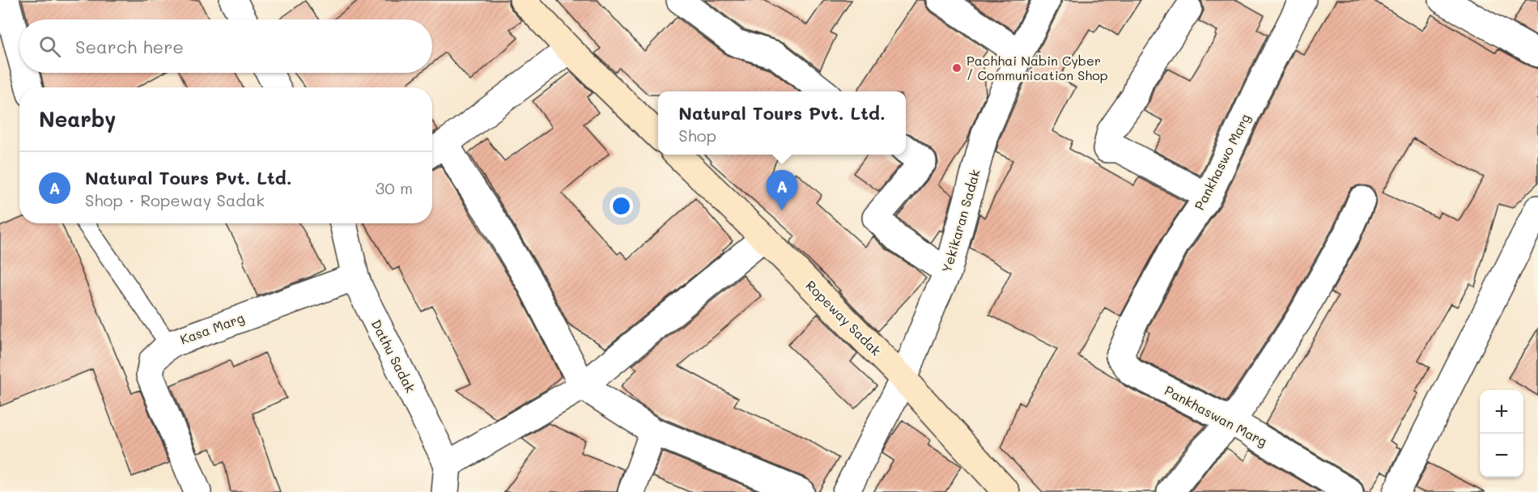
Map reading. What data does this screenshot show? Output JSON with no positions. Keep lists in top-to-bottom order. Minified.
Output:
{"streets":{"main road":["Ropeway Sadak"],"street":["Pankhaswo Marg","Yekikaran Sadak","Kasa Marg","Dathu Sadak","Pankhaswan Marg"]},"crossings":[["Pankhaswo Marg","Pankhaswan Marg"],["Yekikaran Sadak","Ropeway Sadak"],["Kasa Marg","Dathu Sadak"]],"places":["Pachhai Nabin Cyber / Communication Shop"],"page":{"search":"Search here","heading":"Nearby","popup":["Natural Tours Pvt. Ltd.","Shop"],"list":[{"mark":"A","name":"Natural Tours Pvt. Ltd.","note":"Shop · Ropeway Sadak","value":"30 m"}],"pins":"A","map_buttons":["+","−"]}}
